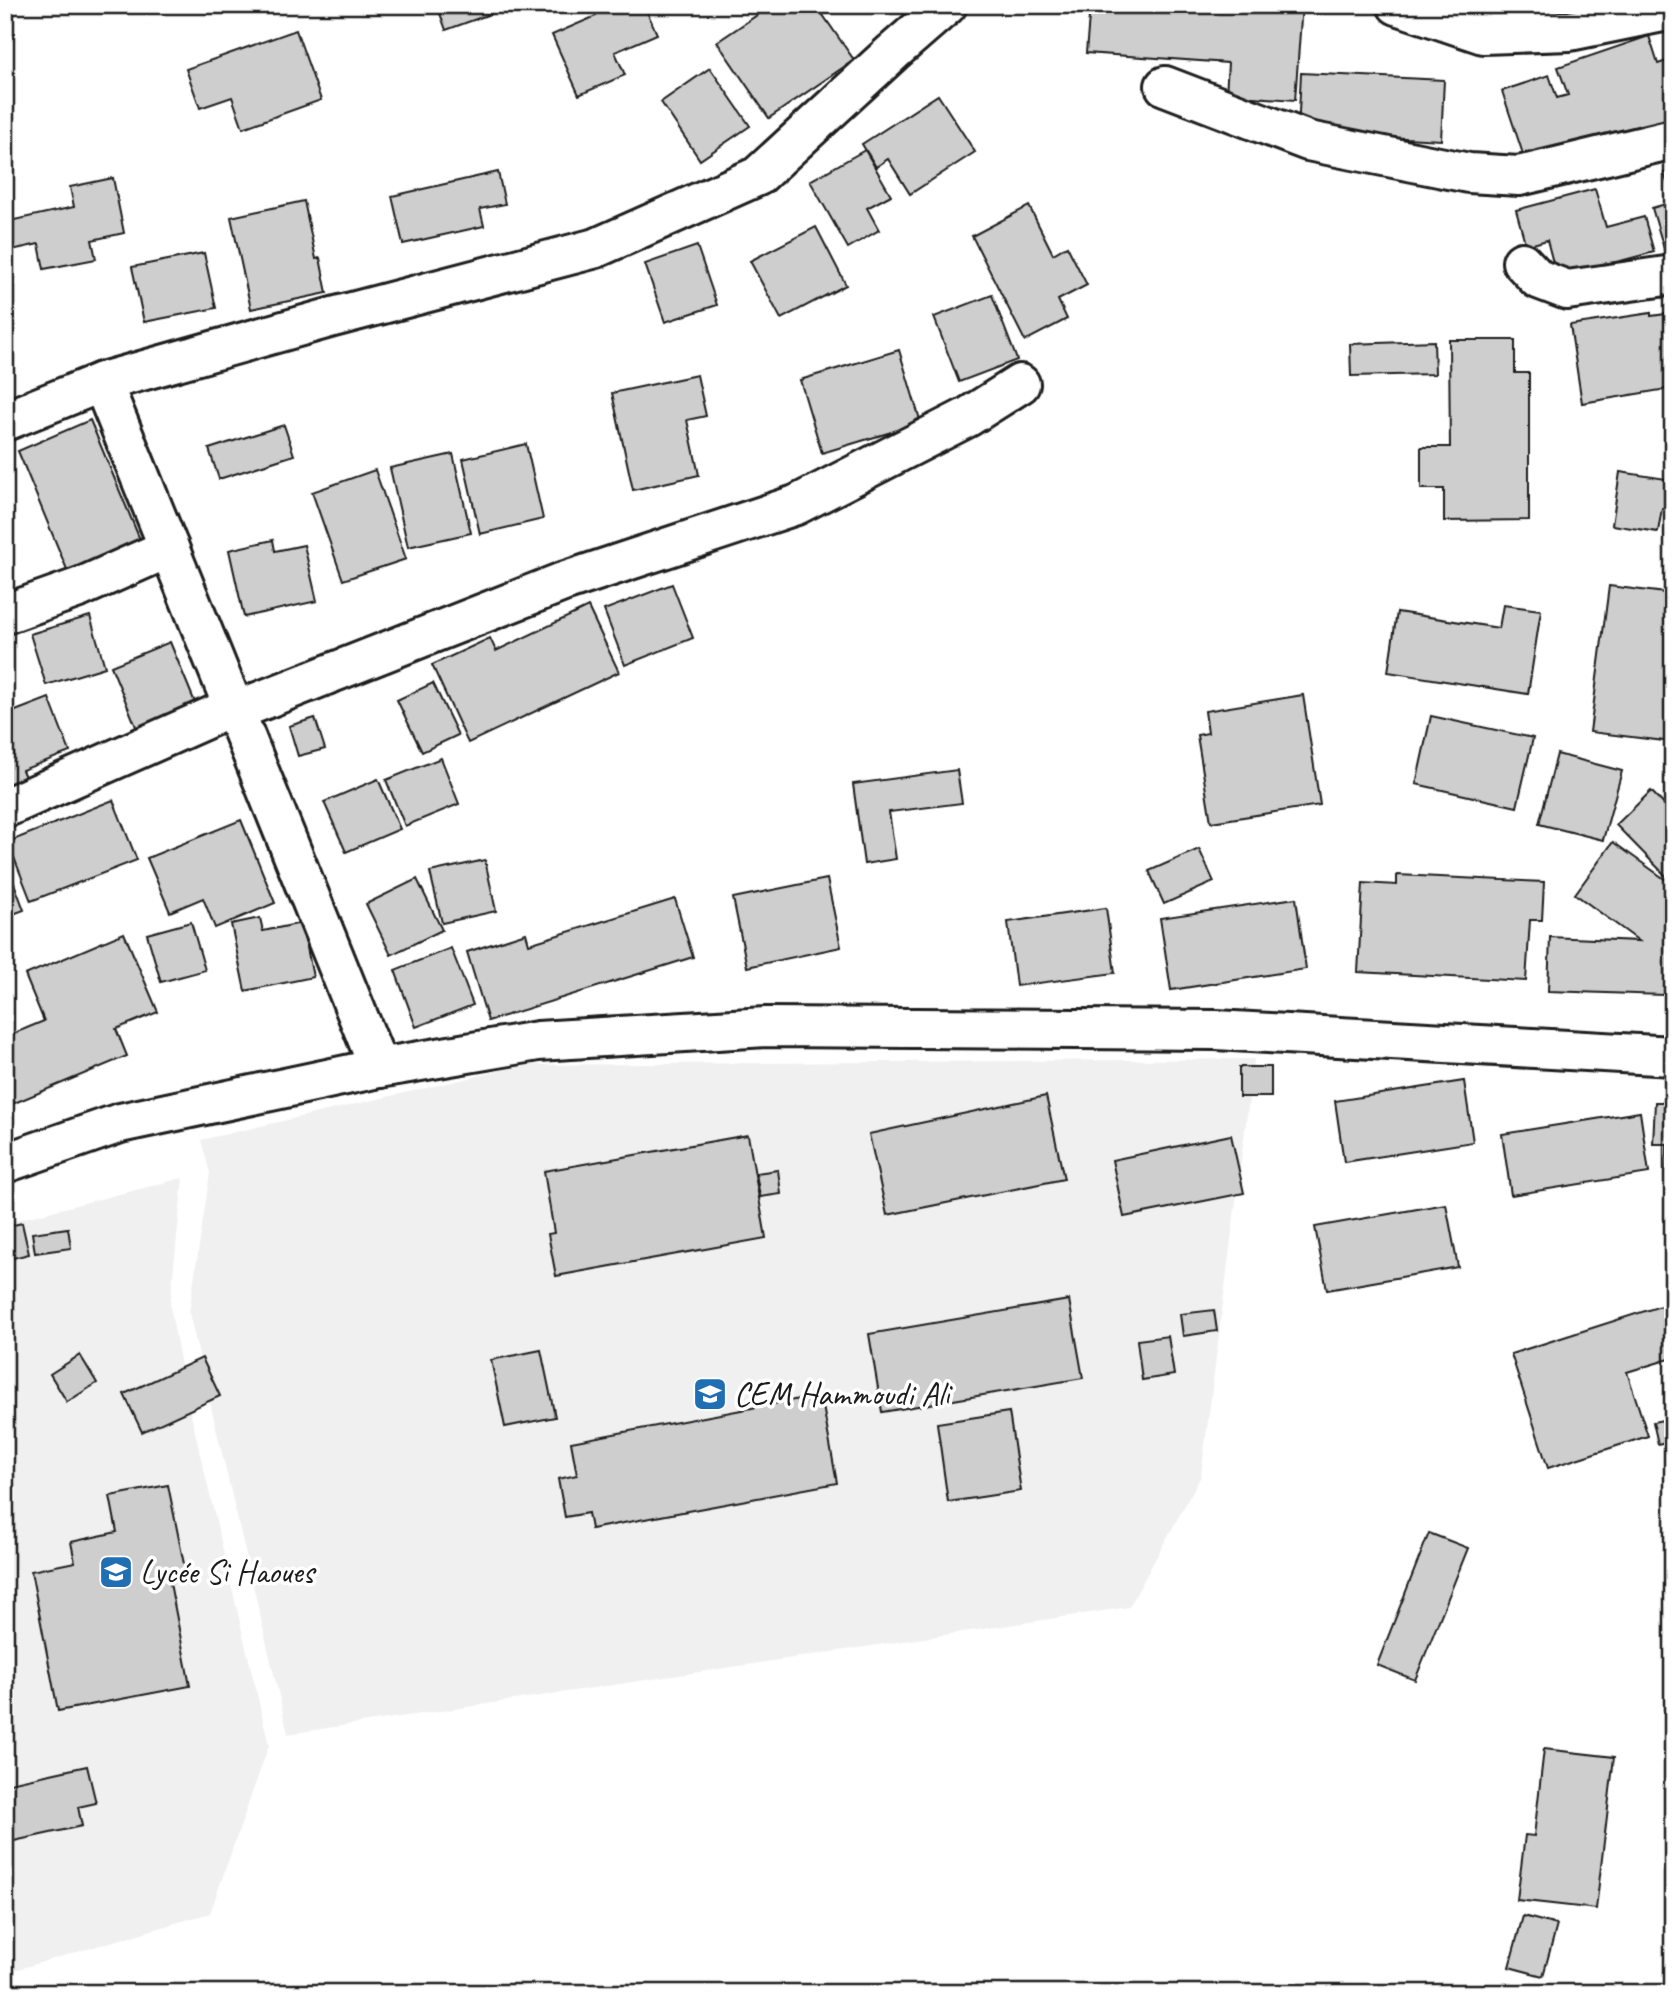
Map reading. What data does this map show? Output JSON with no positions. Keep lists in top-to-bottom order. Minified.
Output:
{"places":{"school or university":["CEM Hammoudi Ali","Lycée Si Haoues"]}}
